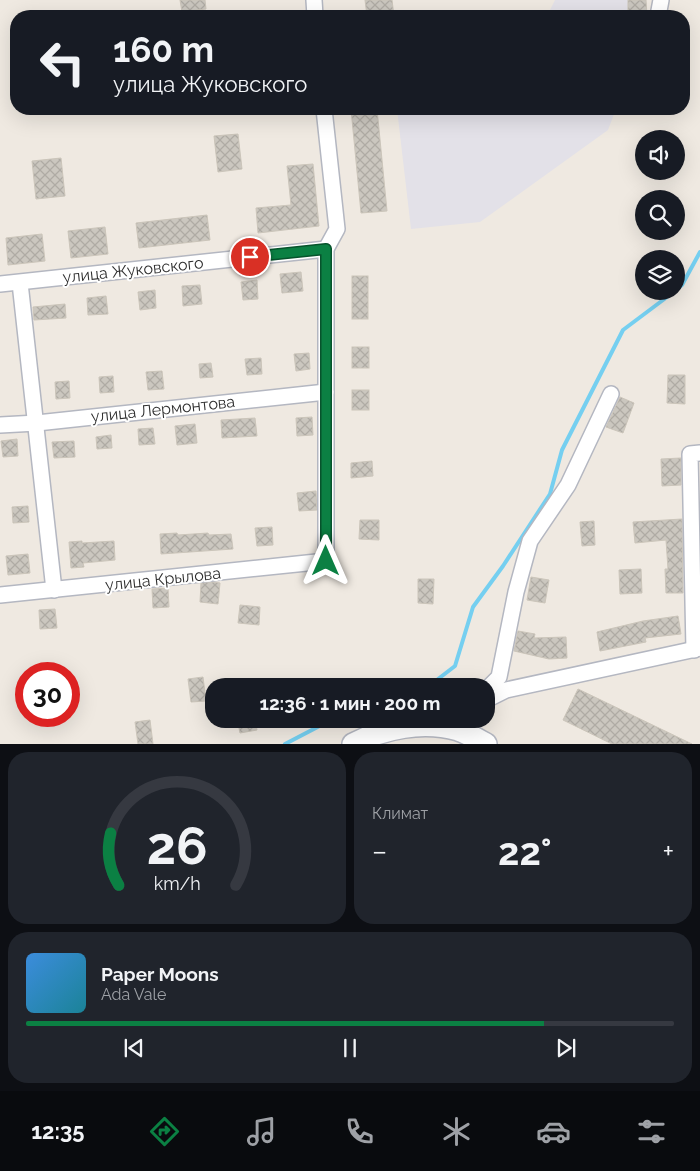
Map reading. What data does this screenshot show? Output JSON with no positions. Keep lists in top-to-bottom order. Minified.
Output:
{"streets":{"street":["улица Жуковского","улица Лермонтова","улица Крылова"]},"crossings":[["улица Лермонтова","улица Крылова"]],"page":{"turn":["160 m","улица Жуковского"],"limit":"30","trip":"12:36 · 1 мин · 200 m","tile":"Климат","heat":["−","22°","+"],"song":["Paper Moons","Ada Vale"],"tabs":"12:35","gauge":["26","km/h"]}}
